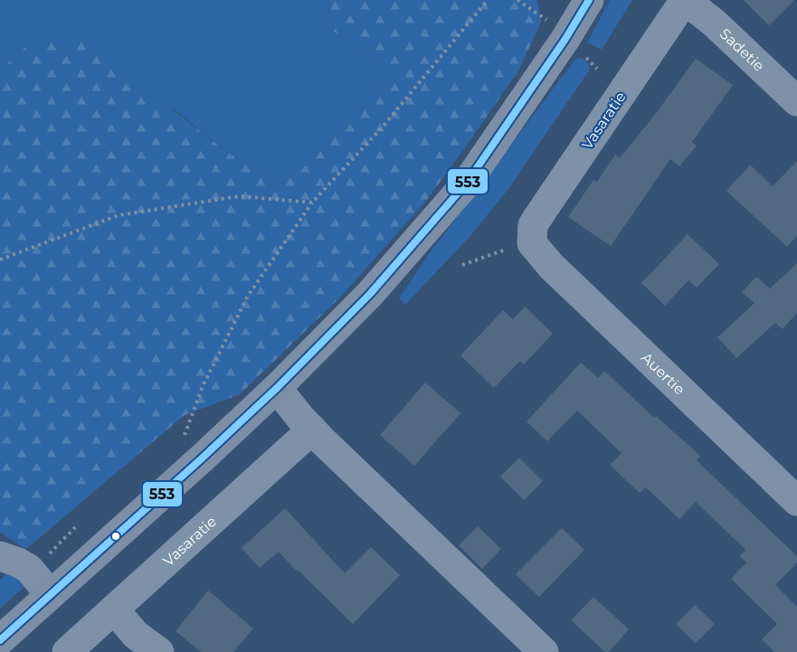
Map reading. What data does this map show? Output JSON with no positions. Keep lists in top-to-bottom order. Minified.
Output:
{"streets":{"street":["Sadetie","Vasaratie","Auertie"]},"crossings":[["Sadetie","Vasaratie"],["Vasaratie","Auertie"]],"lines":["transit line 553"]}
